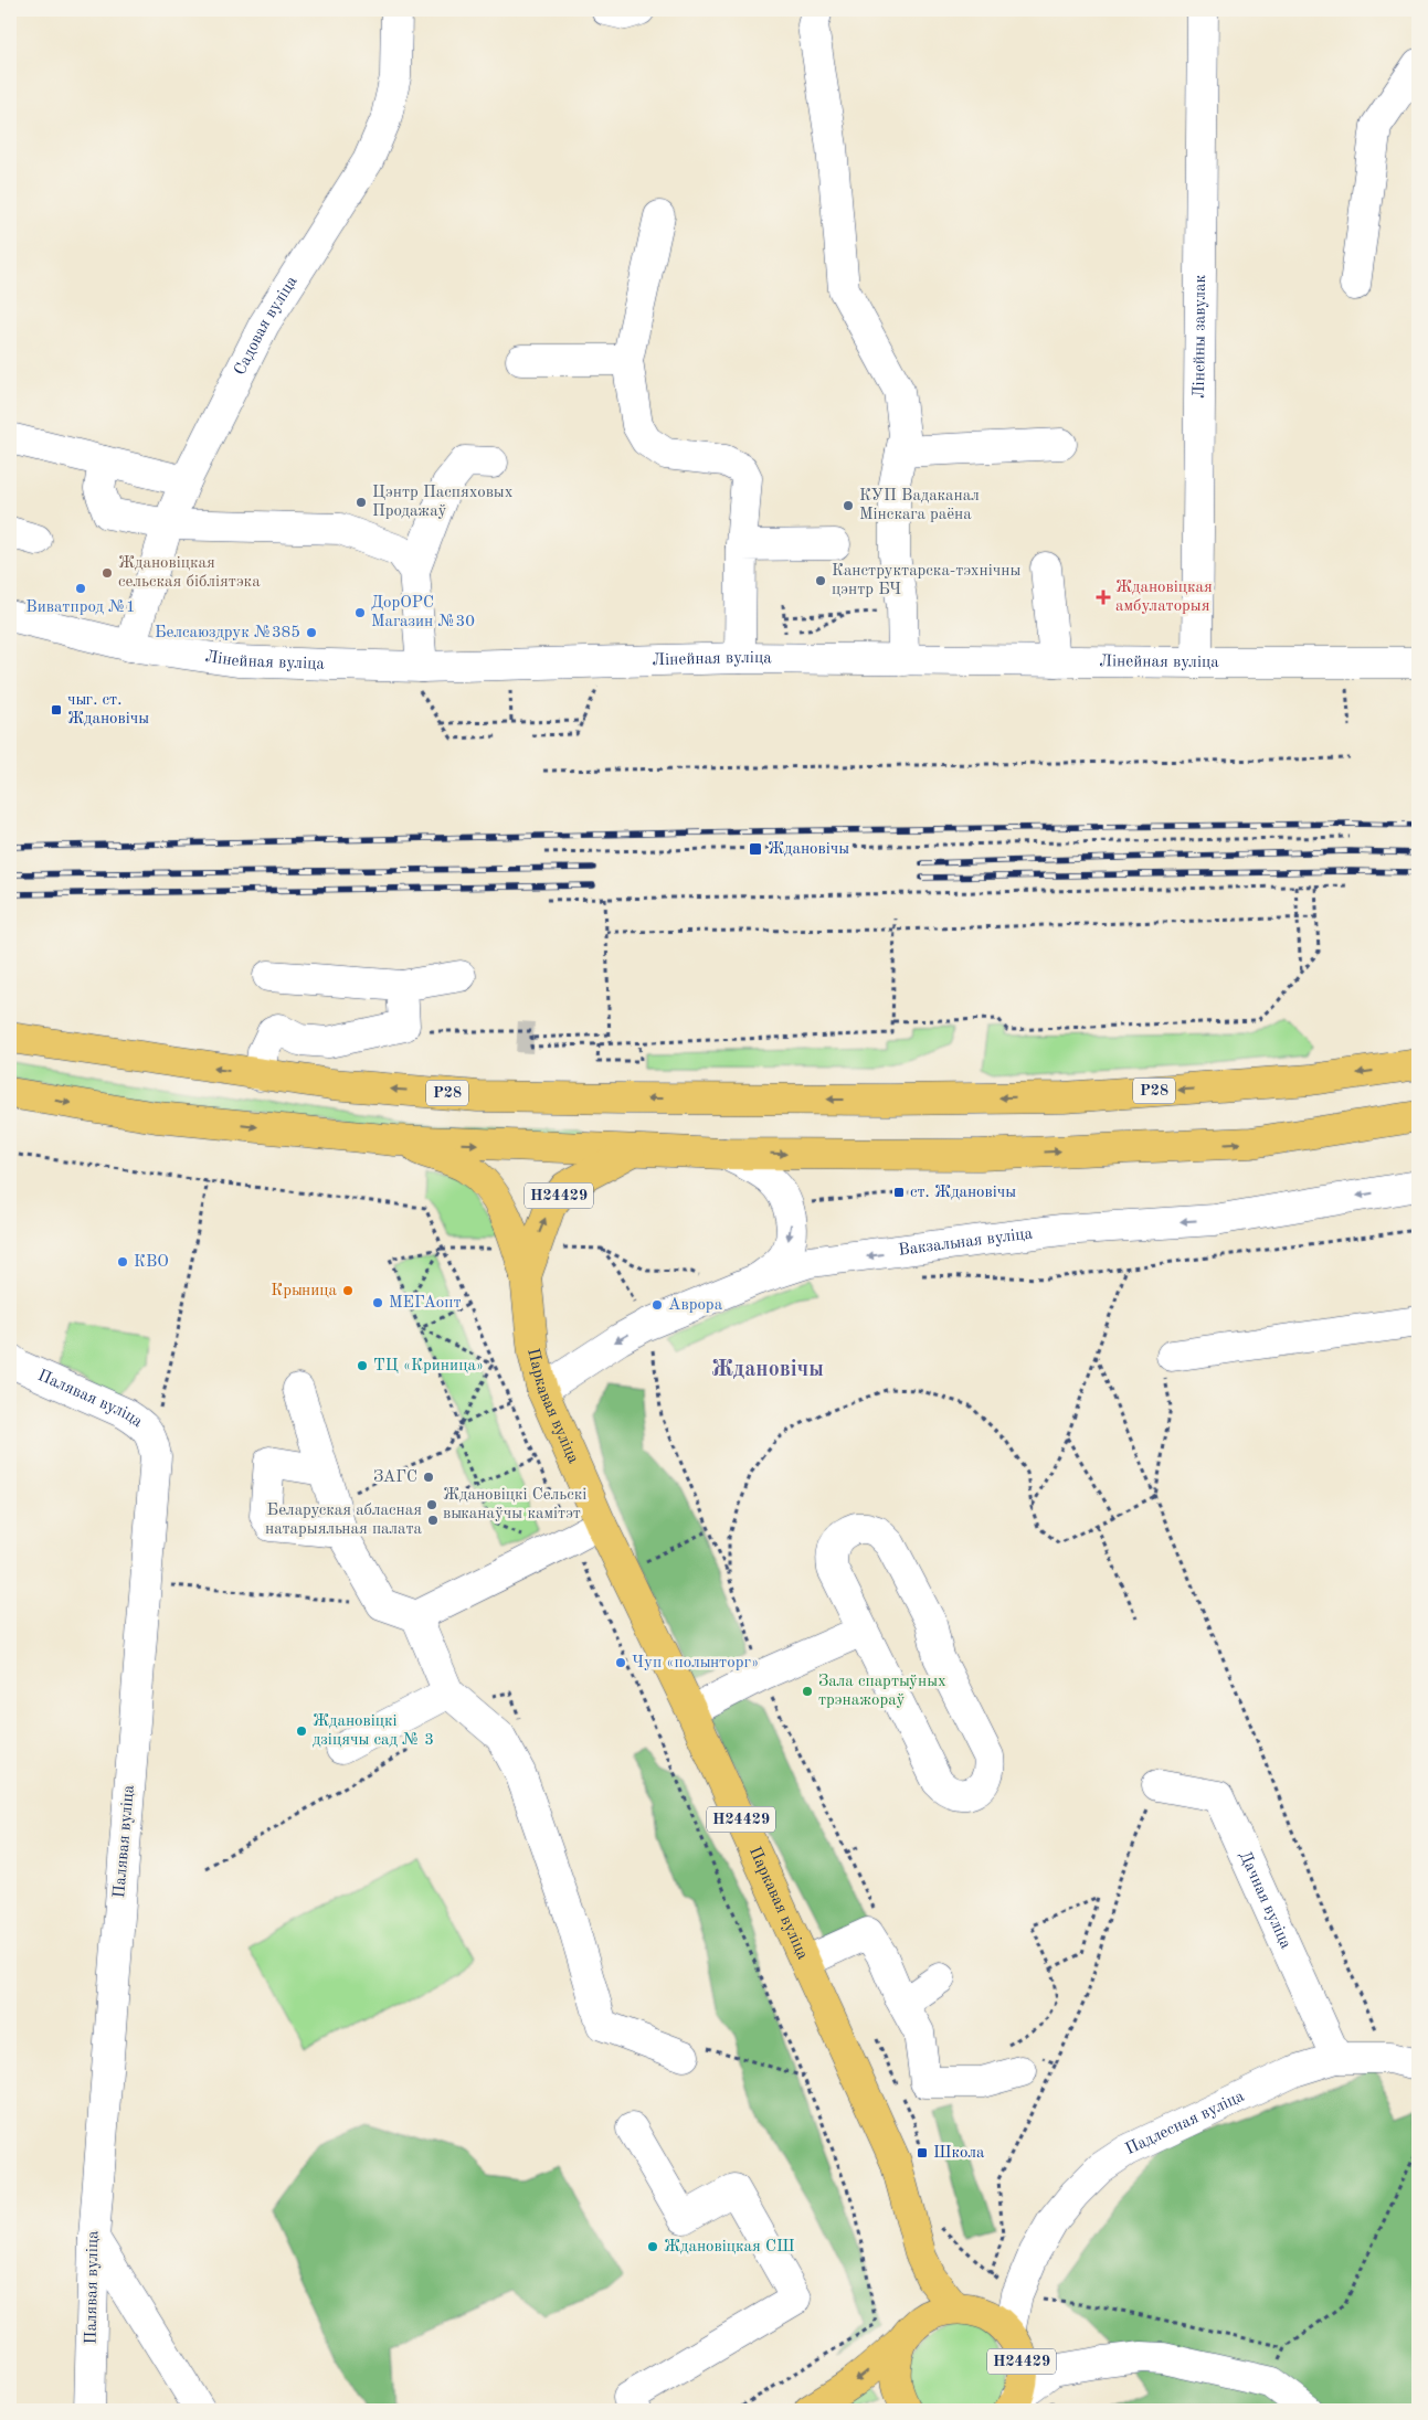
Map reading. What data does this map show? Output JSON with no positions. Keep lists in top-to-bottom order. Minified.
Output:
{"streets":{"main road":["Р28","Н24429","Паркавая вуліца"],"street":["Садовая вуліца","Лінейны завулак","Лінейная вуліца","Вакзальная вуліца","Палявая вуліца","Дачная вуліца","Падлесная вуліца"]},"crossings":[["Садовая вуліца","Лінейная вуліца"],["Лінейны завулак","Лінейная вуліца"],["Н24429","Паркавая вуліца"],["Н24429","Падлесная вуліца"],["Вакзальная вуліца","Паркавая вуліца"],["Дачная вуліца","Падлесная вуліца"]],"one_way":["Вакзальная вуліца"],"districts":["Ждановічы"],"places":{"other":["Цэнтр Паспяховых Продажаў","КУП Вадаканал Мінскага раёна","Ждановіцкая сельская бібліятэка","Канструктарска-тэхнічны цэнтр БЧ","Виватпрод №1","ДорОРС Магазин №30","Белсаюздрук №385","КВО","Крыница","МЕГАопт","Аврора","ТЦ «Криница»","ЗАГС","Ждановіцкі Сельскі выканаўчы камітэт","Беларуская абласная натарыяльная палата","Чуп «полынторг»","Зала спартыўных трэнажораў","Ждановіцкі дзіцячы сад № 3","Ждановіцкая СШ"],"health":["Ждановіцкая амбулаторыя"],"transit":["чыг. ст. Ждановічы","Ждановічы","ст. Ждановічы","Школа"]}}
